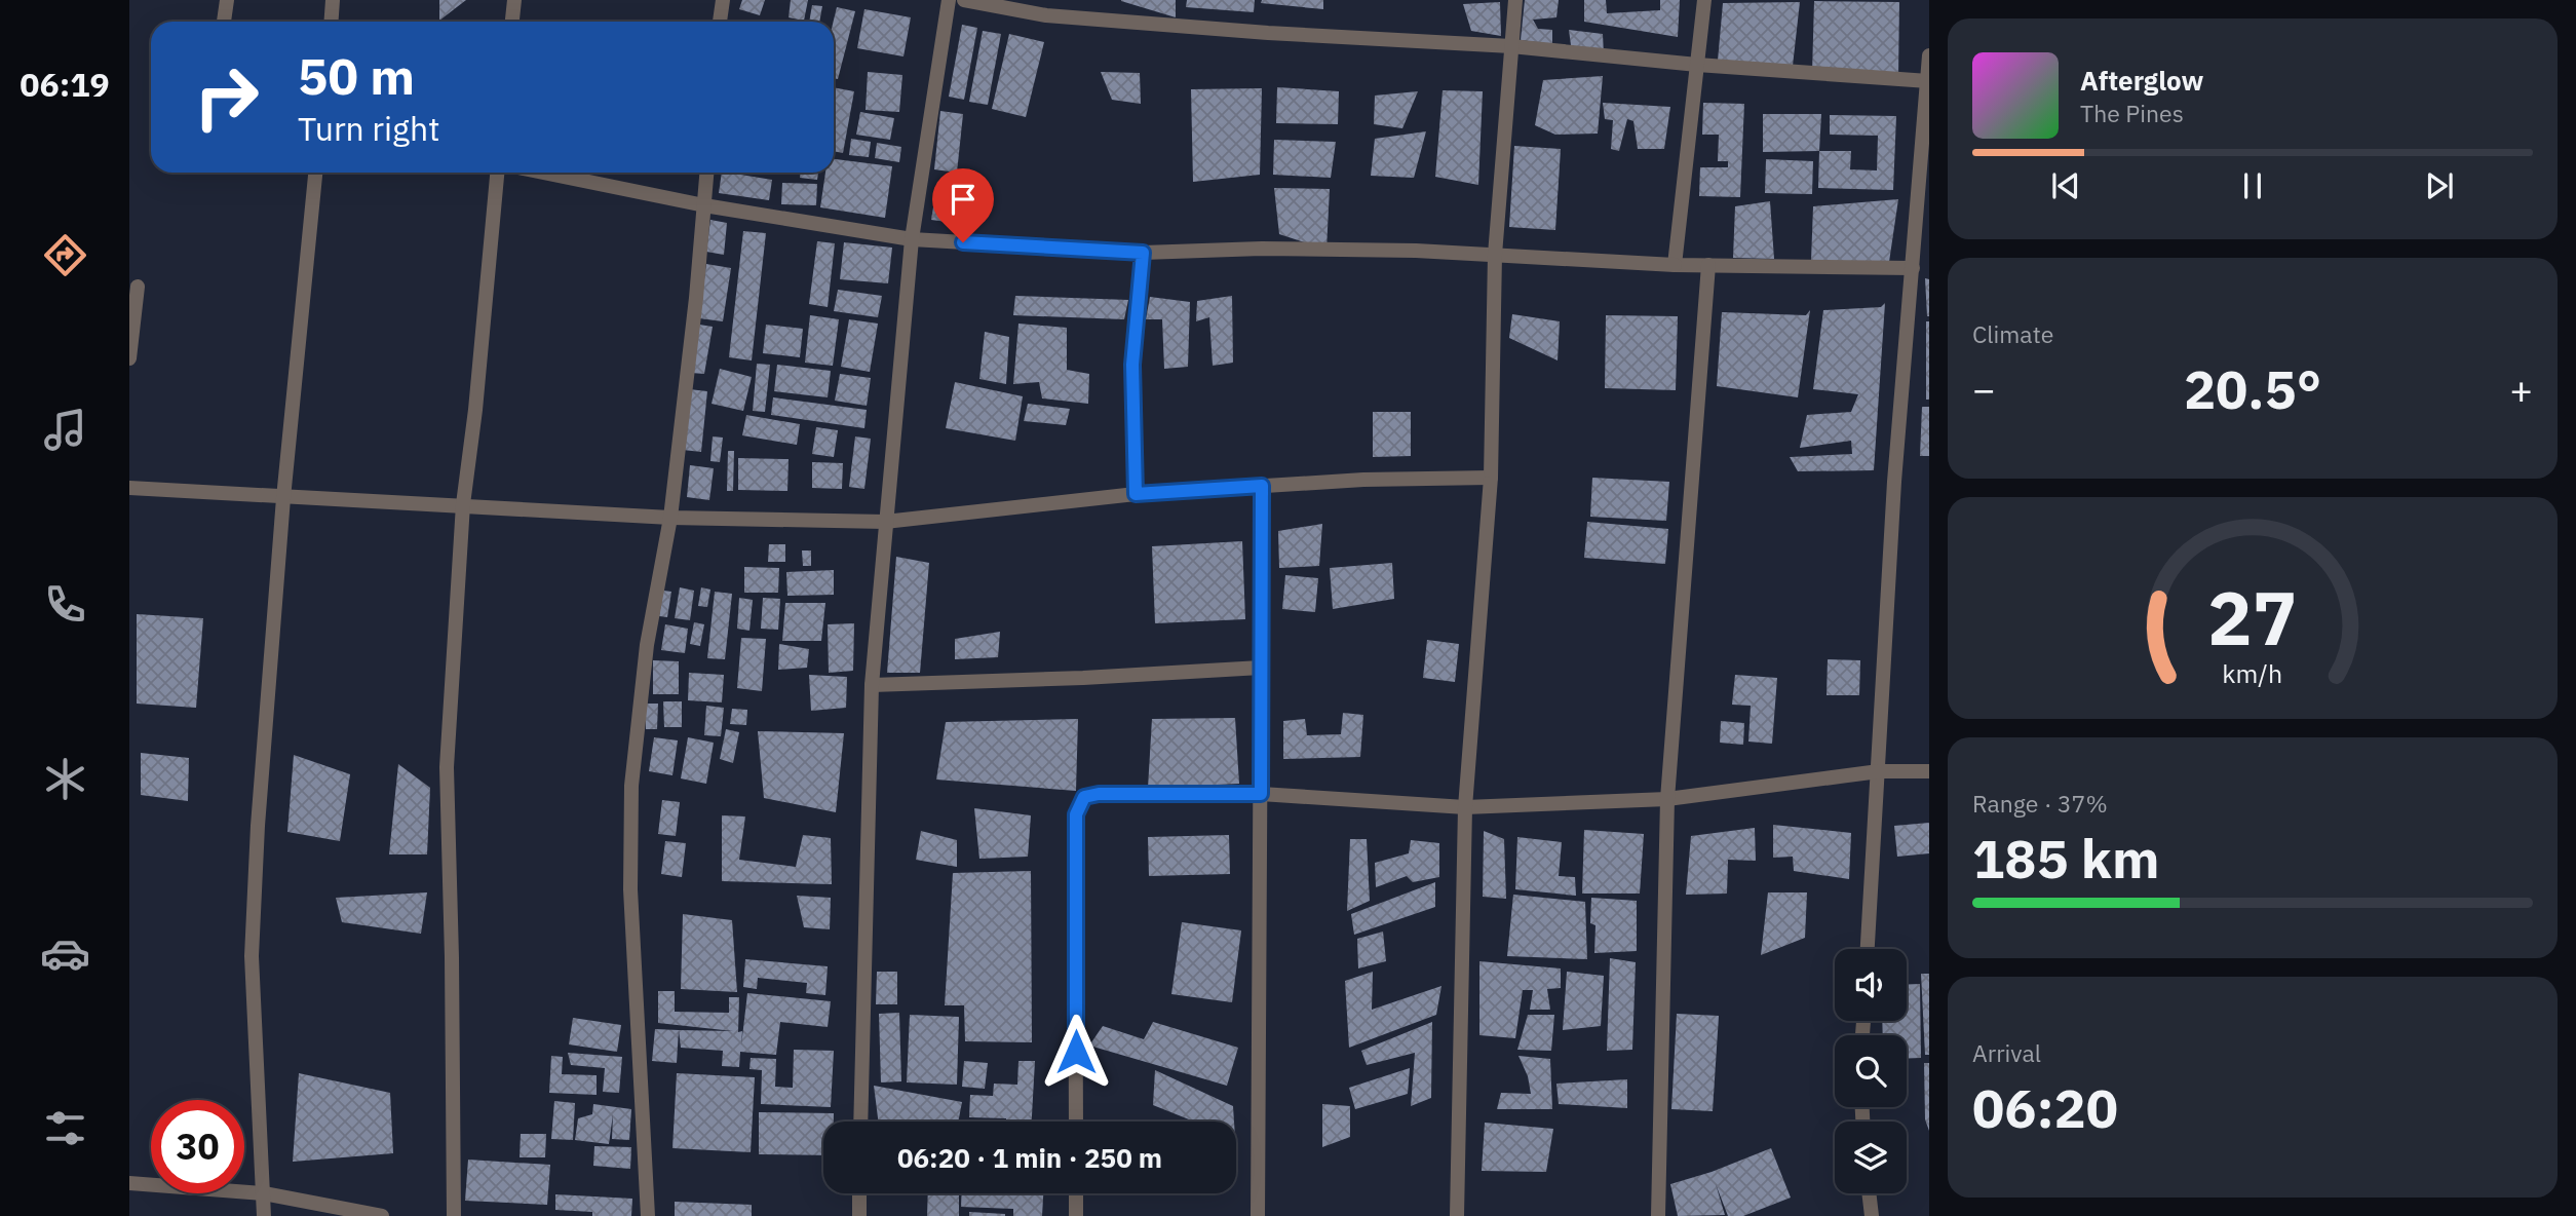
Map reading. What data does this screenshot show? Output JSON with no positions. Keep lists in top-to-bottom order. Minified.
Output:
{"page":{"tabs":"06:19","turn":["50 m","Turn right"],"song":["Afterglow","The Pines"],"tile":["Climate",["Range · 37%","185 km"],["Arrival","06:20"]],"heat":["−","20.5°","+"],"limit":"30","trip":"06:20 · 1 min · 250 m","gauge":["27","km/h"]}}
